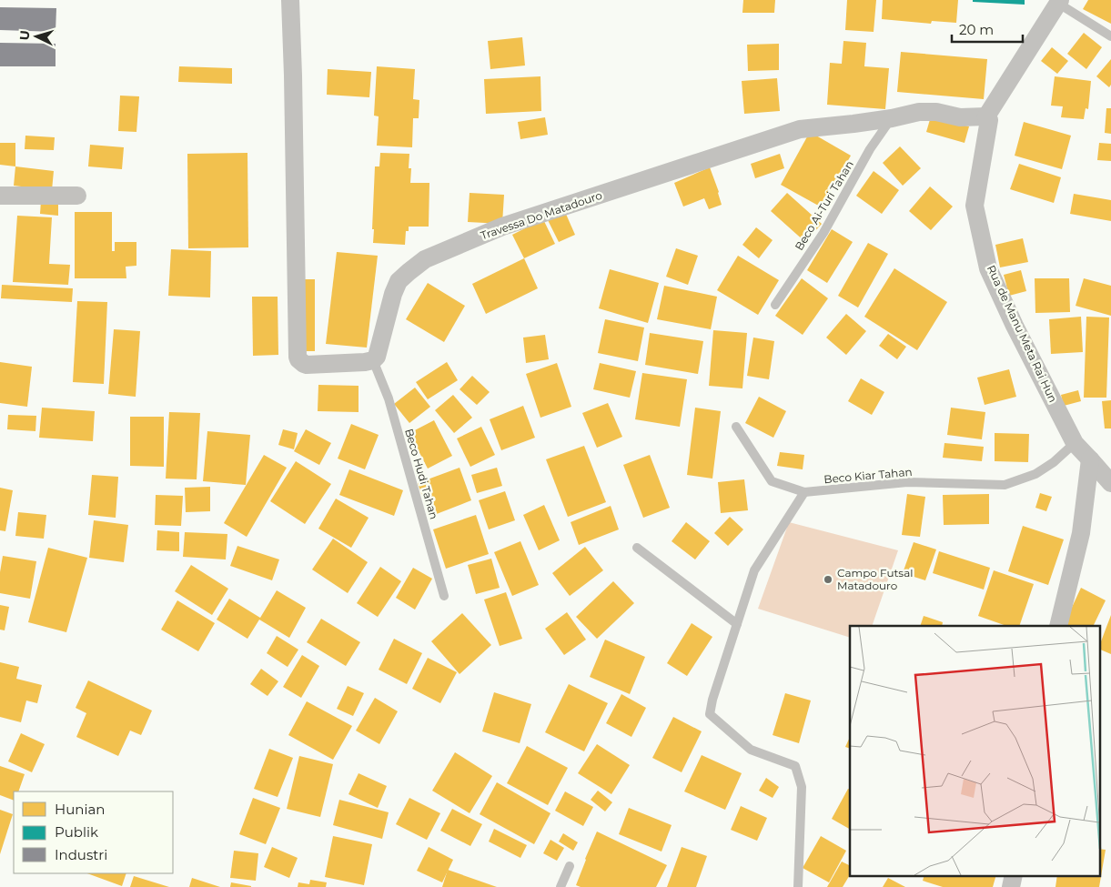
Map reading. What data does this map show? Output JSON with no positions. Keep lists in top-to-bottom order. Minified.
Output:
{"streets":{"street":["Travessa Do Matadouro","Rua de Manu Meta Rai Hun"],"lane":["Beco Ai-Turi Tahan","Beco Hudi Tahan","Beco Kiar Tahan"]},"crossings":[["Beco Ai-Turi Tahan","Travessa Do Matadouro"],["Travessa Do Matadouro","Rua de Manu Meta Rai Hun"],["Travessa Do Matadouro","Beco Hudi Tahan"],["Rua de Manu Meta Rai Hun","Beco Kiar Tahan"]],"places":["Campo Futsal Matadouro"],"legend":["Hunian","Publik","Industri"],"scale_bar":"20 m","north":"left"}
